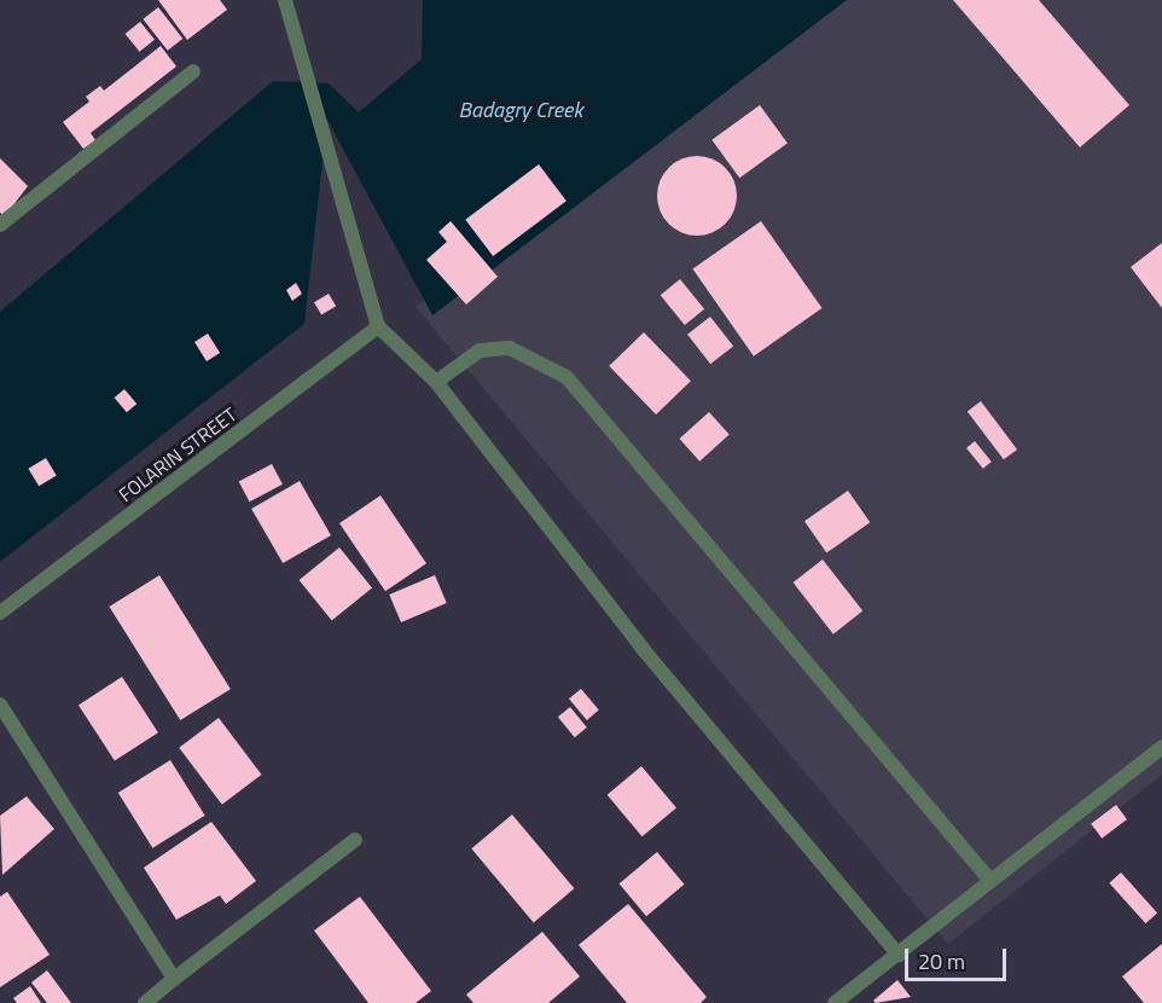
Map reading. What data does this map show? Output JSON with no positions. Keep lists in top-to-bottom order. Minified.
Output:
{"streets":{"street":["FOLARIN STREET"]},"water":["Badagry Creek"],"scale_bar":"20 m"}
